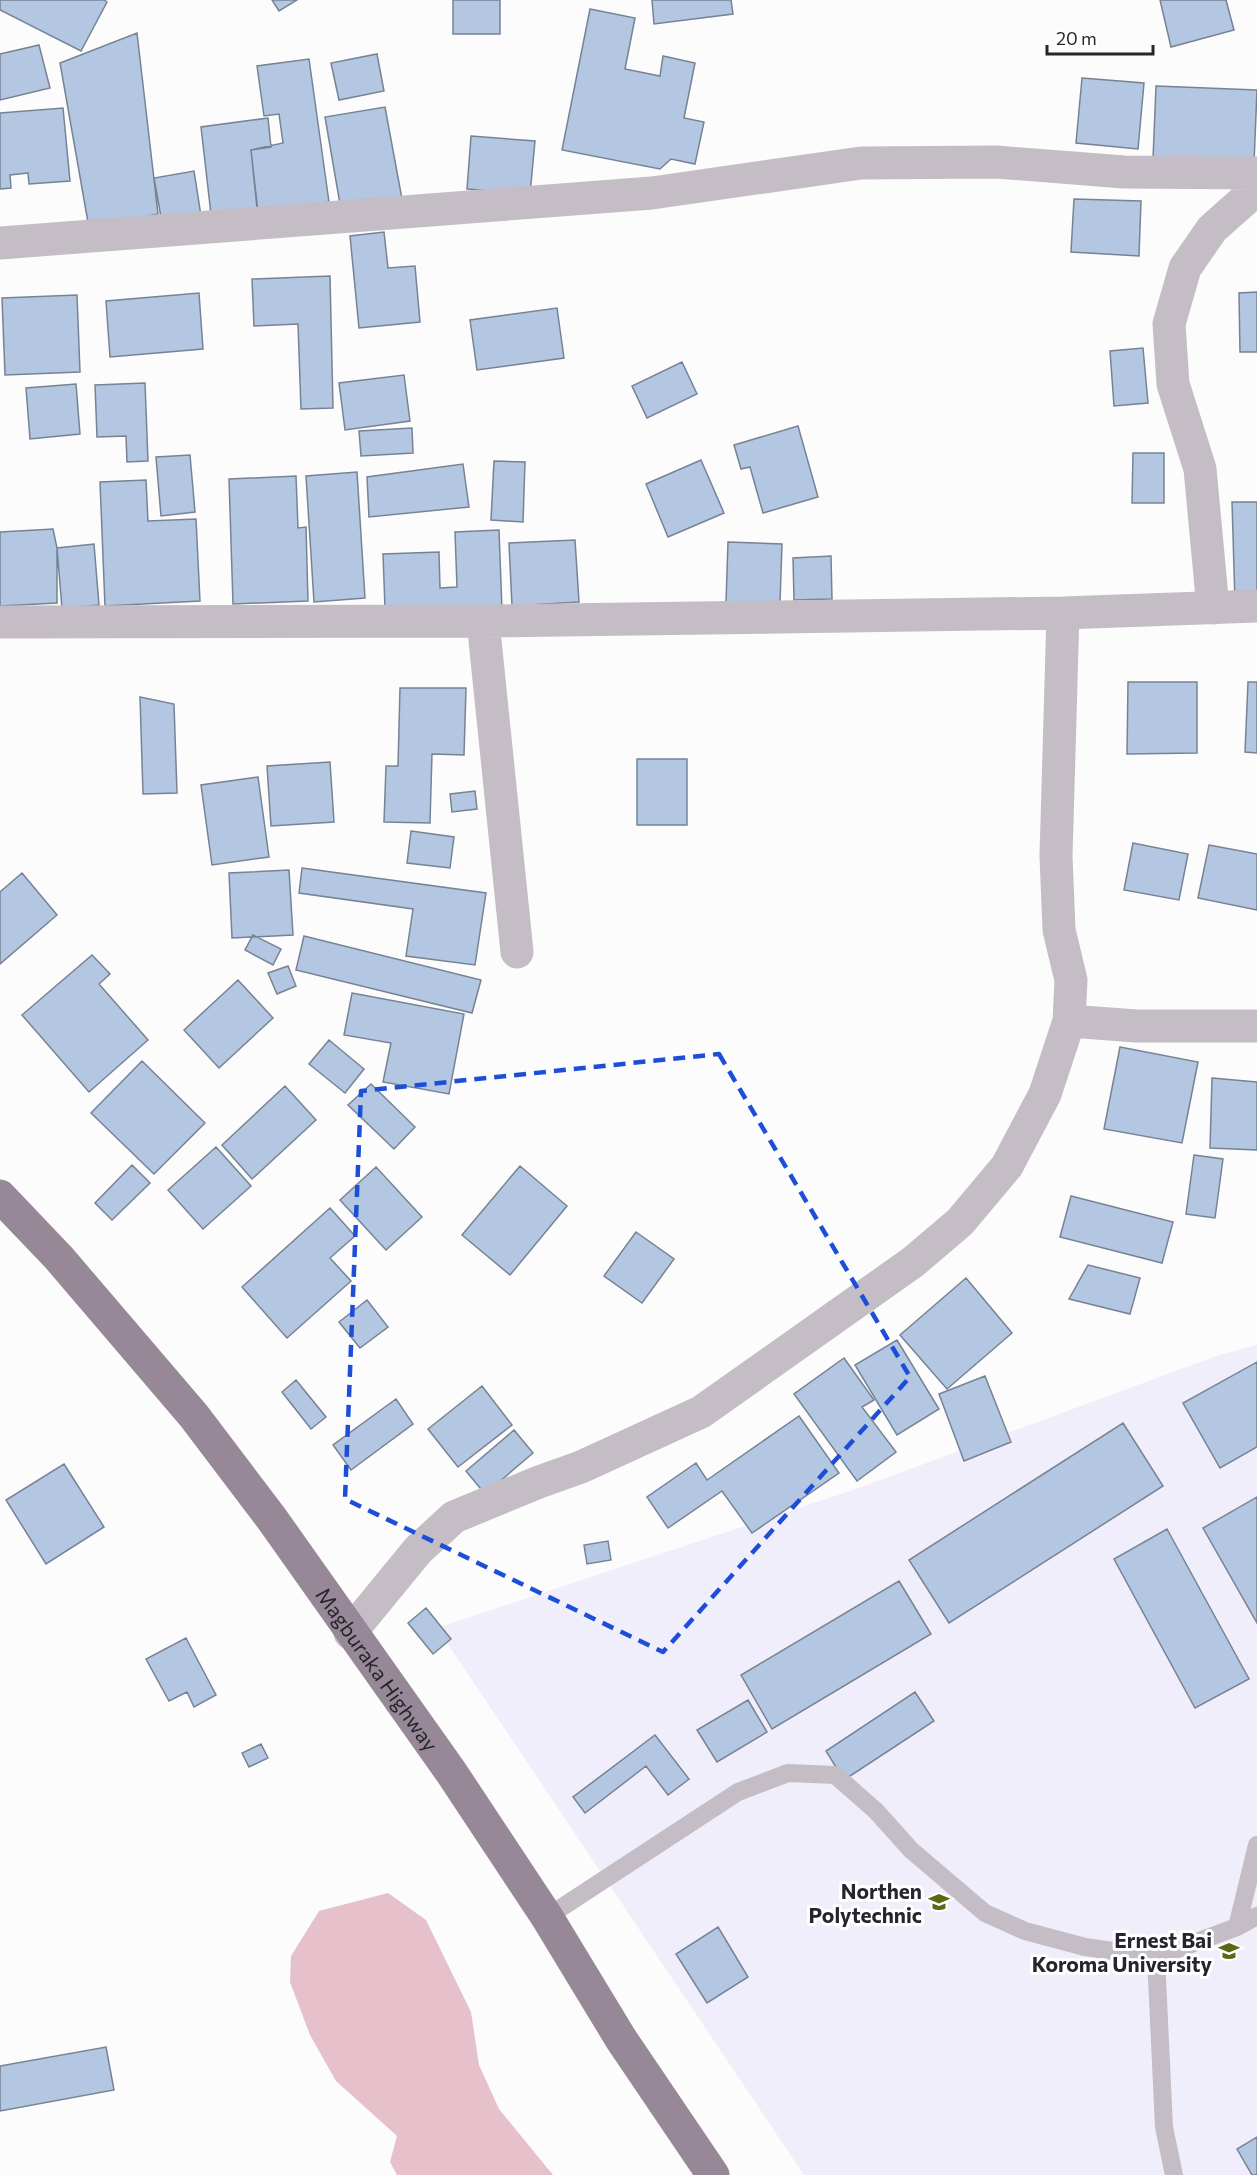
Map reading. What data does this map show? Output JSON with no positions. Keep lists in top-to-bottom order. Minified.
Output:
{"streets":{"main road":["Magburaka Highway"]},"places":{"school or university":["Northen Polytechnic","Ernest Bai Koroma University"]},"scale_bar":"20 m"}
